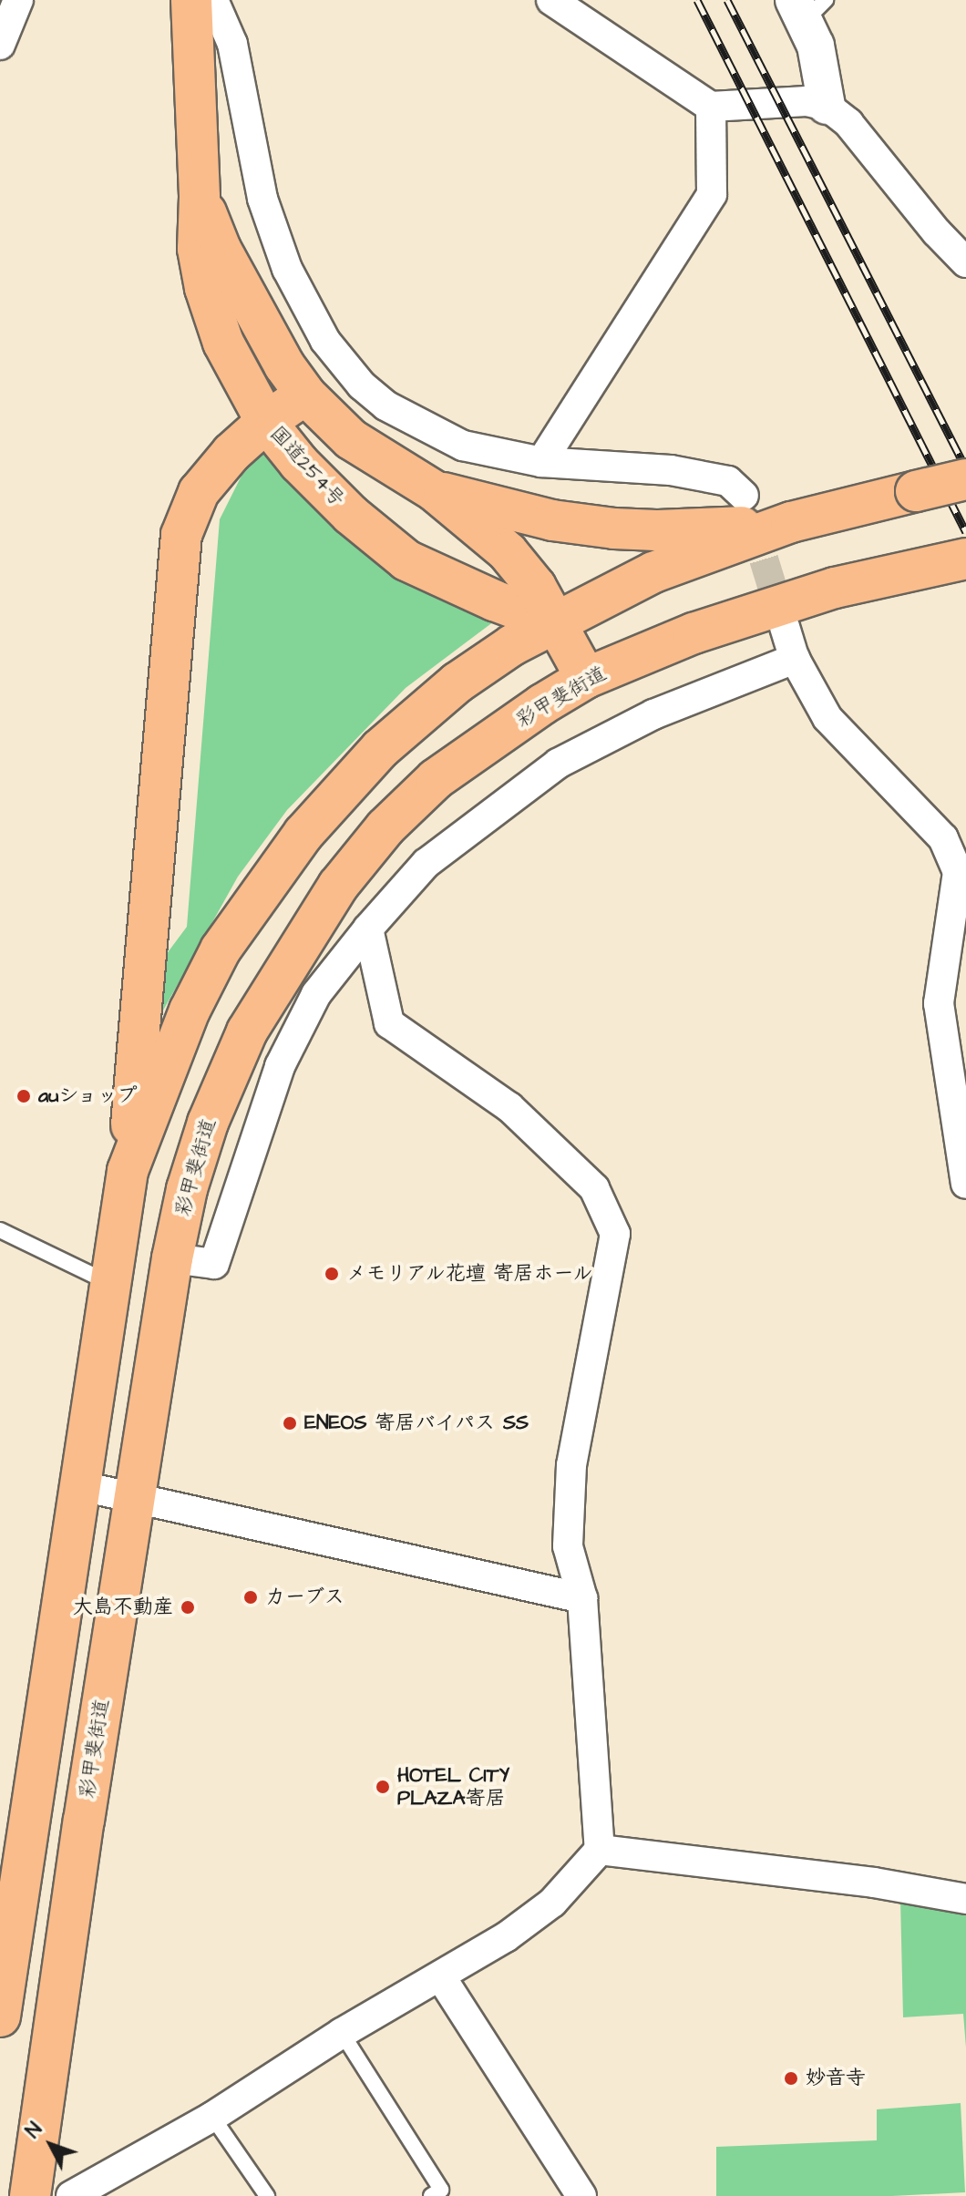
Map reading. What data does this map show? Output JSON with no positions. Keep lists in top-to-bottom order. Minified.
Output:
{"streets":{"highway":["国道254号","彩甲斐街道"]},"crossings":[["国道254号","彩甲斐街道"]],"places":["auショップ","メモリアル花壇 寄居ホール","ENEOS 寄居バイパス SS","カーブス","大島不動産","HOTEL CITY PLAZA寄居","妙音寺"],"north":"top left"}
